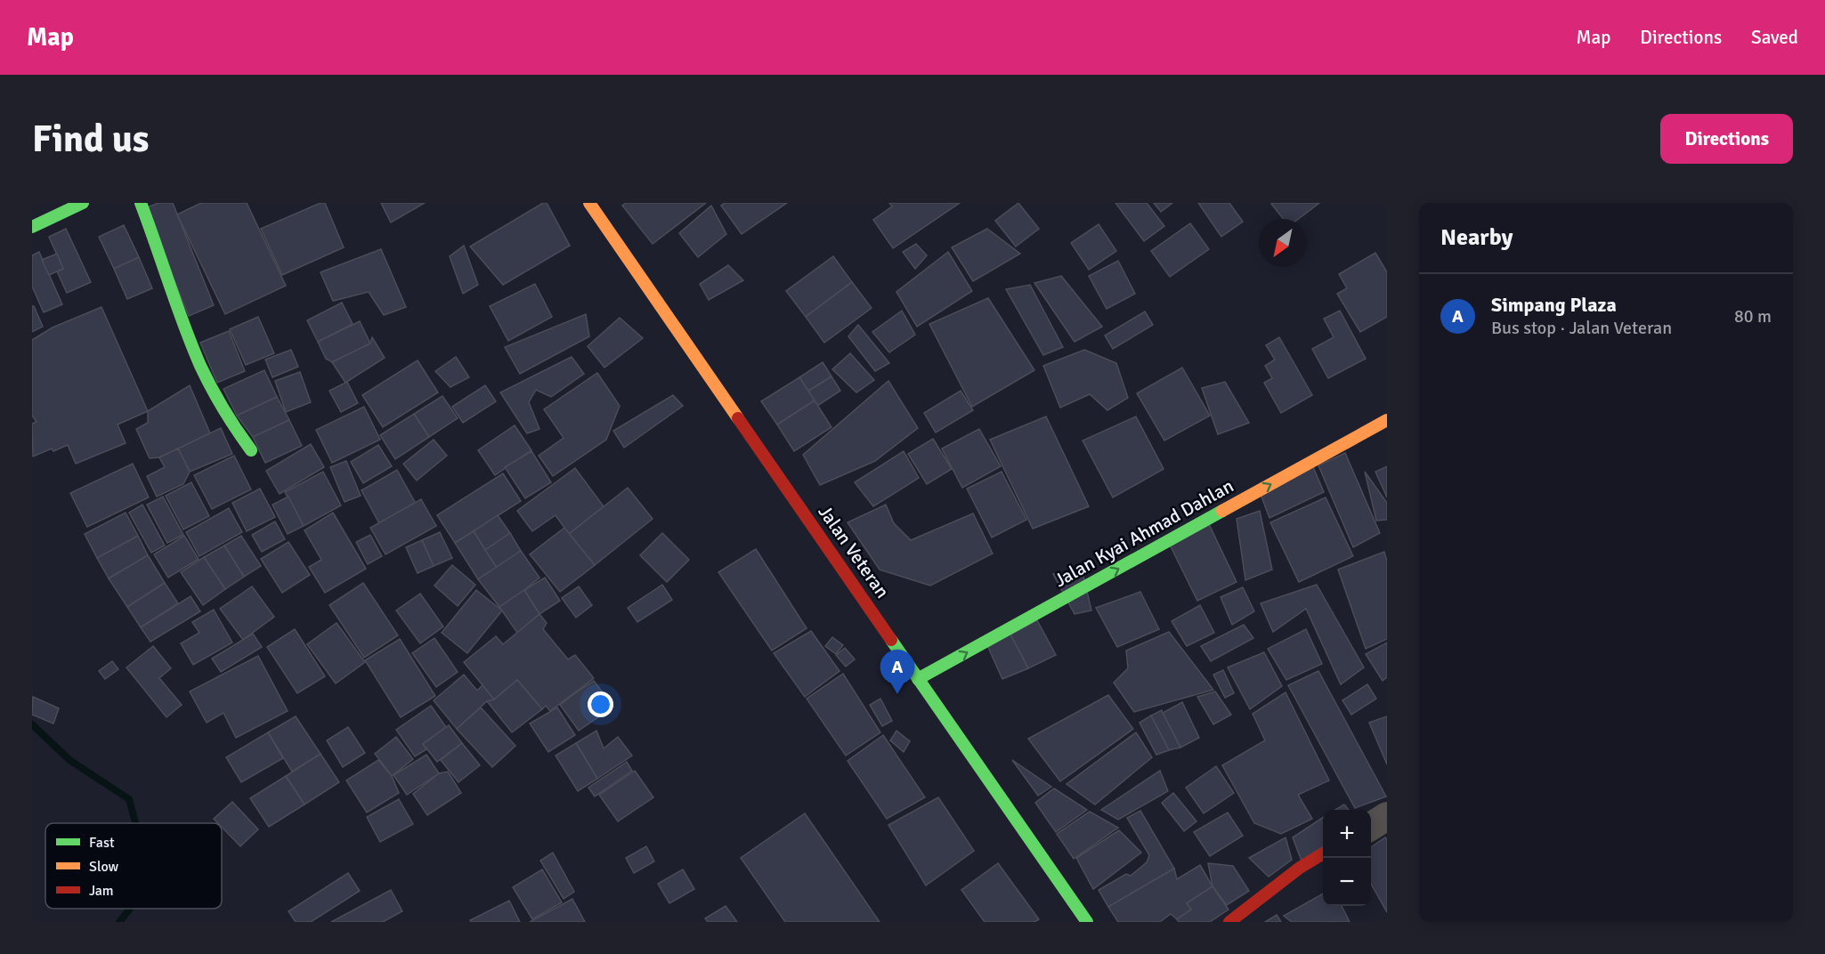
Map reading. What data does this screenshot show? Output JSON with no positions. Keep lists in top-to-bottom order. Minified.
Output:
{"streets":{"street":["Jalan Kyai Ahmad Dahlan","Jalan Veteran"]},"crossings":[["Jalan Kyai Ahmad Dahlan","Jalan Veteran"]],"one_way":["Jalan Kyai Ahmad Dahlan"],"legend":["Fast","Slow","Jam"],"north":"bottom left","page":{"header":"Map","nav":["Map","Directions","Saved"],"buttons":"Directions","title":"Find us","heading":"Nearby","list":[{"mark":"A","name":"Simpang Plaza","note":"Bus stop · Jalan Veteran","value":"80 m"}],"pins":"A","map_buttons":["+","−"]}}
